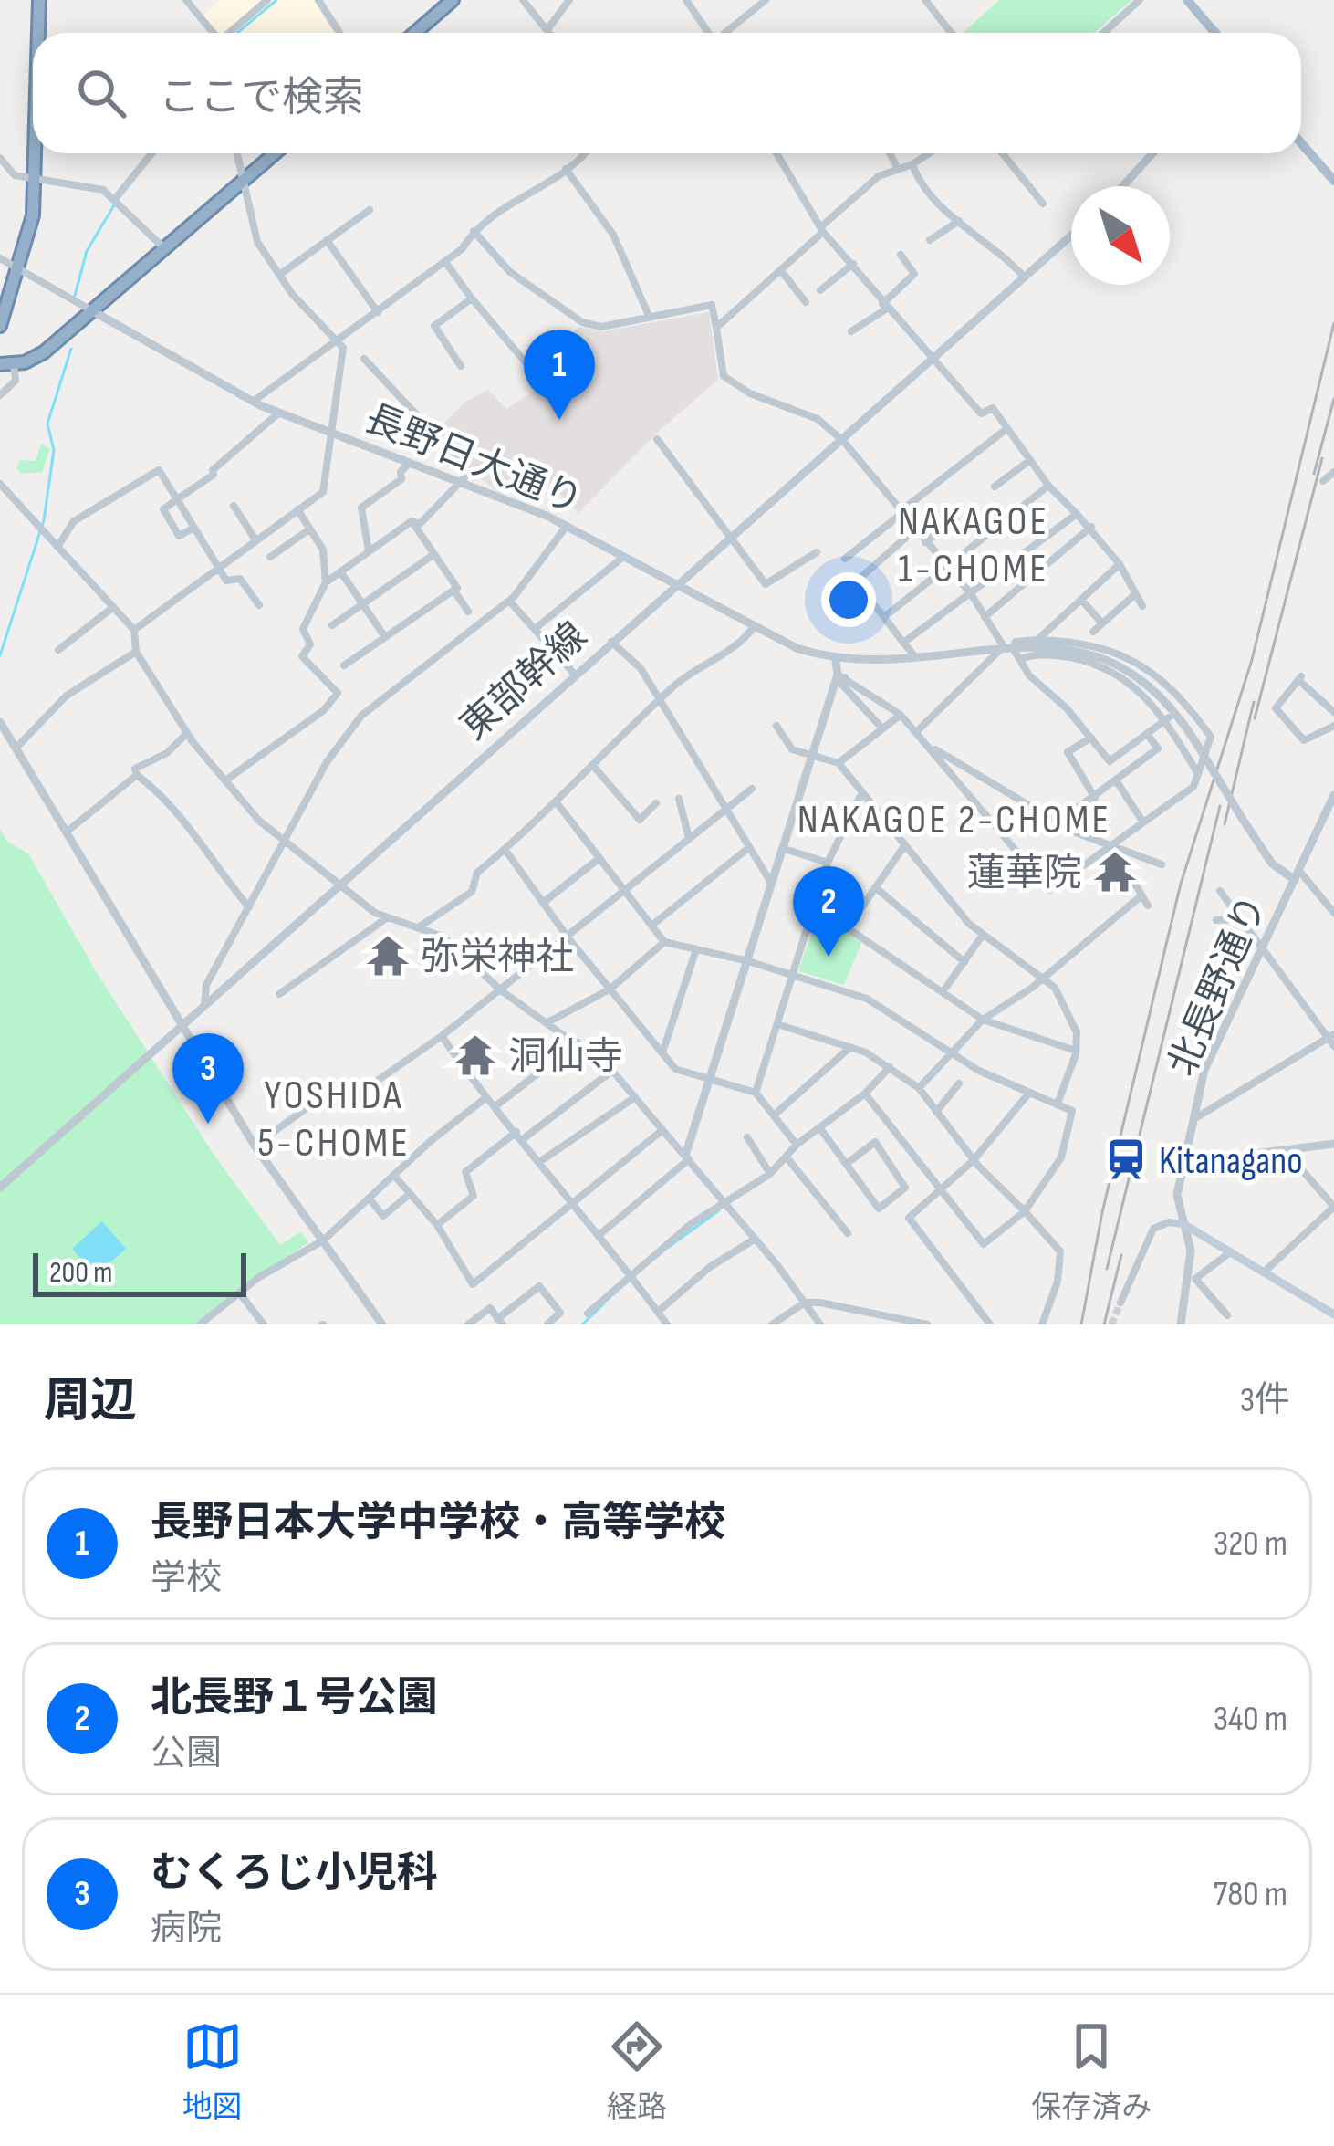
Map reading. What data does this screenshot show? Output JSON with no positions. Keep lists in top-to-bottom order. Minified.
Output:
{"streets":{"street":["長野日大通り","東部幹線","北長野通り"]},"crossings":[["長野日大通り","東部幹線"]],"districts":["NAKAGOE 1-CHOME","NAKAGOE 2-CHOME","YOSHIDA 5-CHOME"],"places":{"temple":["蓮華院","弥栄神社","洞仙寺"],"station":["Kitanagano"]},"scale_bar":"200 m","north":"bottom right","page":{"search":"ここで検索","pins":["1","2","3"],"scale":"200 m","heading":["周辺","3件"],"list":[{"mark":"1","name":"長野日本大学中学校・高等学校","note":"学校","value":"320 m"},{"mark":"2","name":"北長野１号公園","note":"公園","value":"340 m"},{"mark":"3","name":"むくろじ小児科","note":"病院","value":"780 m"}],"nav":["地図","経路","保存済み"]}}
